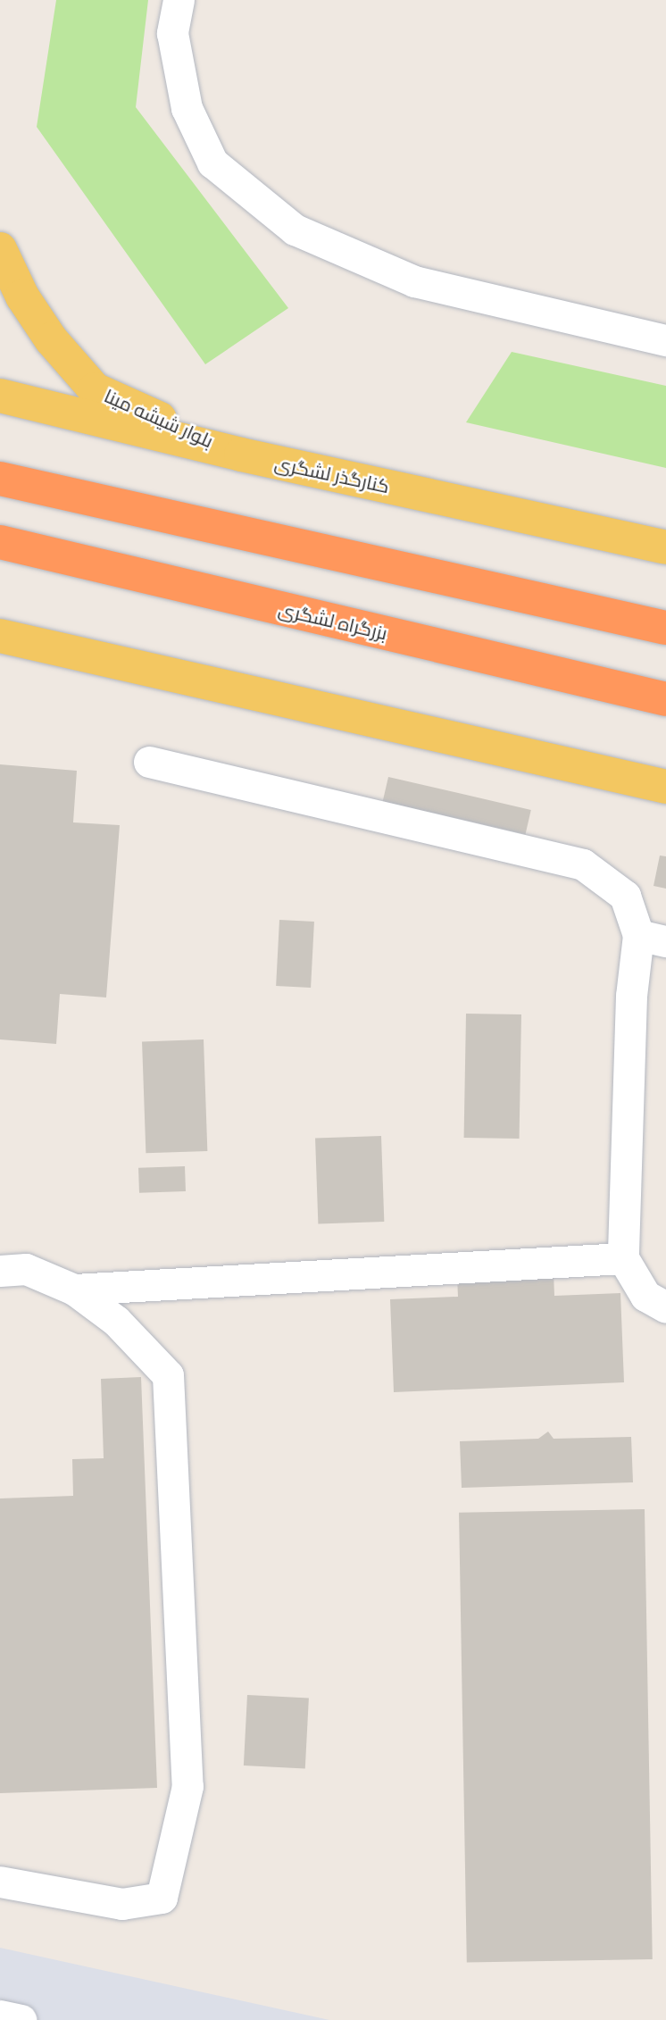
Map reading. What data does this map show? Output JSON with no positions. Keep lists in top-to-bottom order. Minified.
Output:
{"streets":{"highway":["بزرگراه لشگری"],"main road":["بلوار شیشه مینا","کنارگذر لشگری"]},"crossings":[["بلوار شیشه مینا","کنارگذر لشگری"]]}
